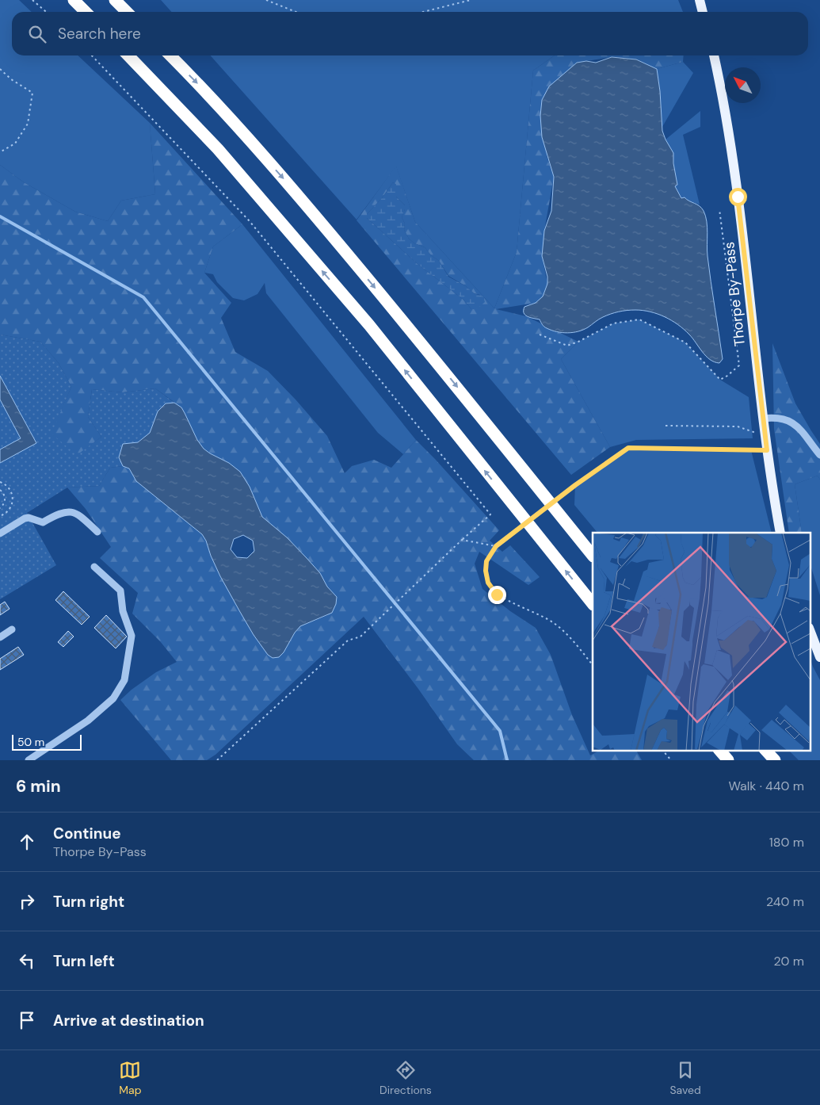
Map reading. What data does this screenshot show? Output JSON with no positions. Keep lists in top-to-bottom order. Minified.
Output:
{"streets":{"main road":["Thorpe By-Pass"]},"scale_bar":"50 m","north":"top left","page":{"search":"Search here","scale":"50 m","heading":["6 min","Walk · 440 m"],"list":[["Continue","Thorpe By-Pass","180 m"],["Turn right","240 m"],["Turn left","20 m"],"Arrive at destination"],"nav":["Map","Directions","Saved"]}}
